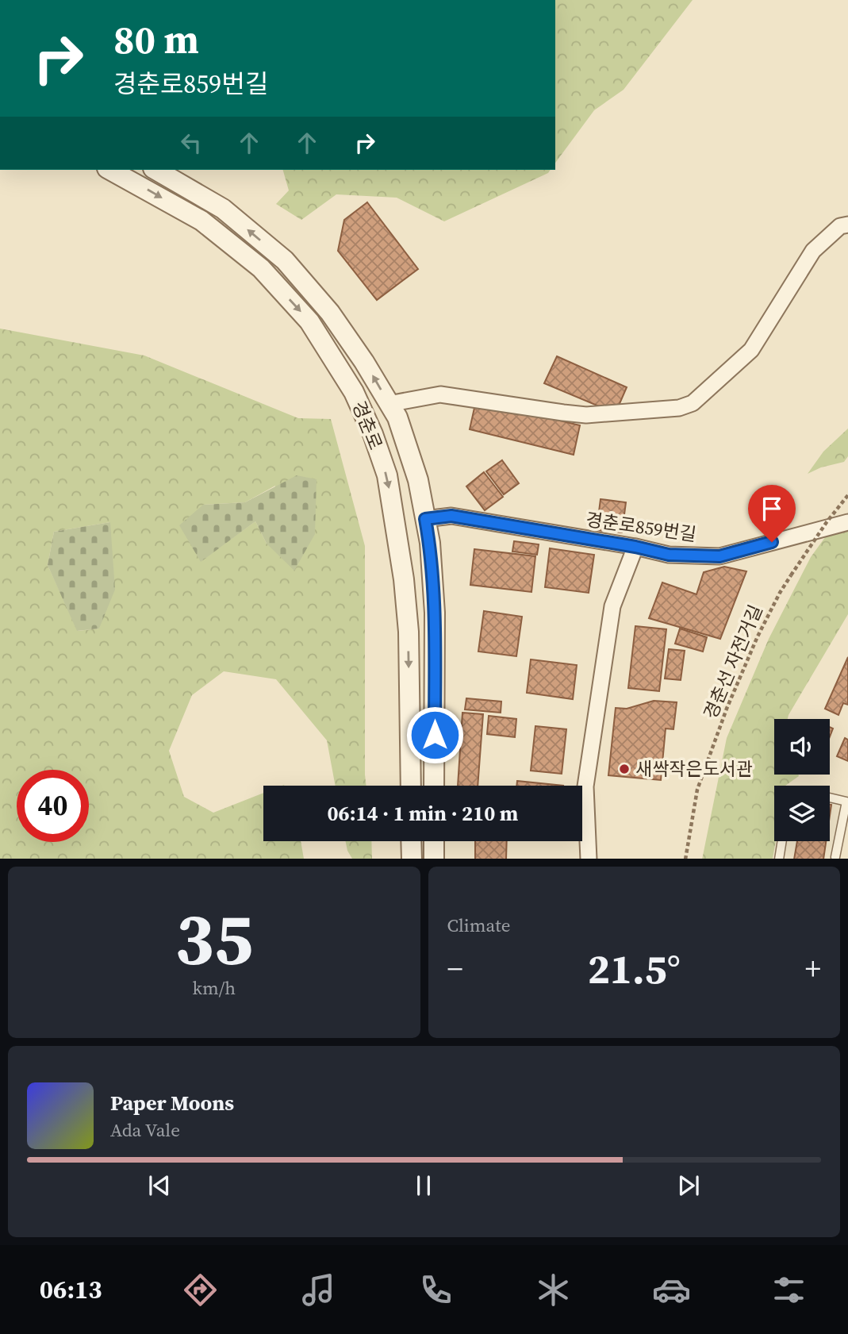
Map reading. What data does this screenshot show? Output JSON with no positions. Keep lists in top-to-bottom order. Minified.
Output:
{"streets":{"street":["경춘로","경춘로859번길"],"path":["경춘선 자전거길"]},"crossings":[["경춘로","경춘로859번길"]],"places":["새싹작은도서관"],"page":{"turn":["80 m","경춘로859번길"],"limit":"40","trip":"06:14 · 1 min · 210 m","tile":[["35","km/h"],"Climate"],"heat":["−","21.5°","+"],"song":["Paper Moons","Ada Vale"],"tabs":"06:13"}}
